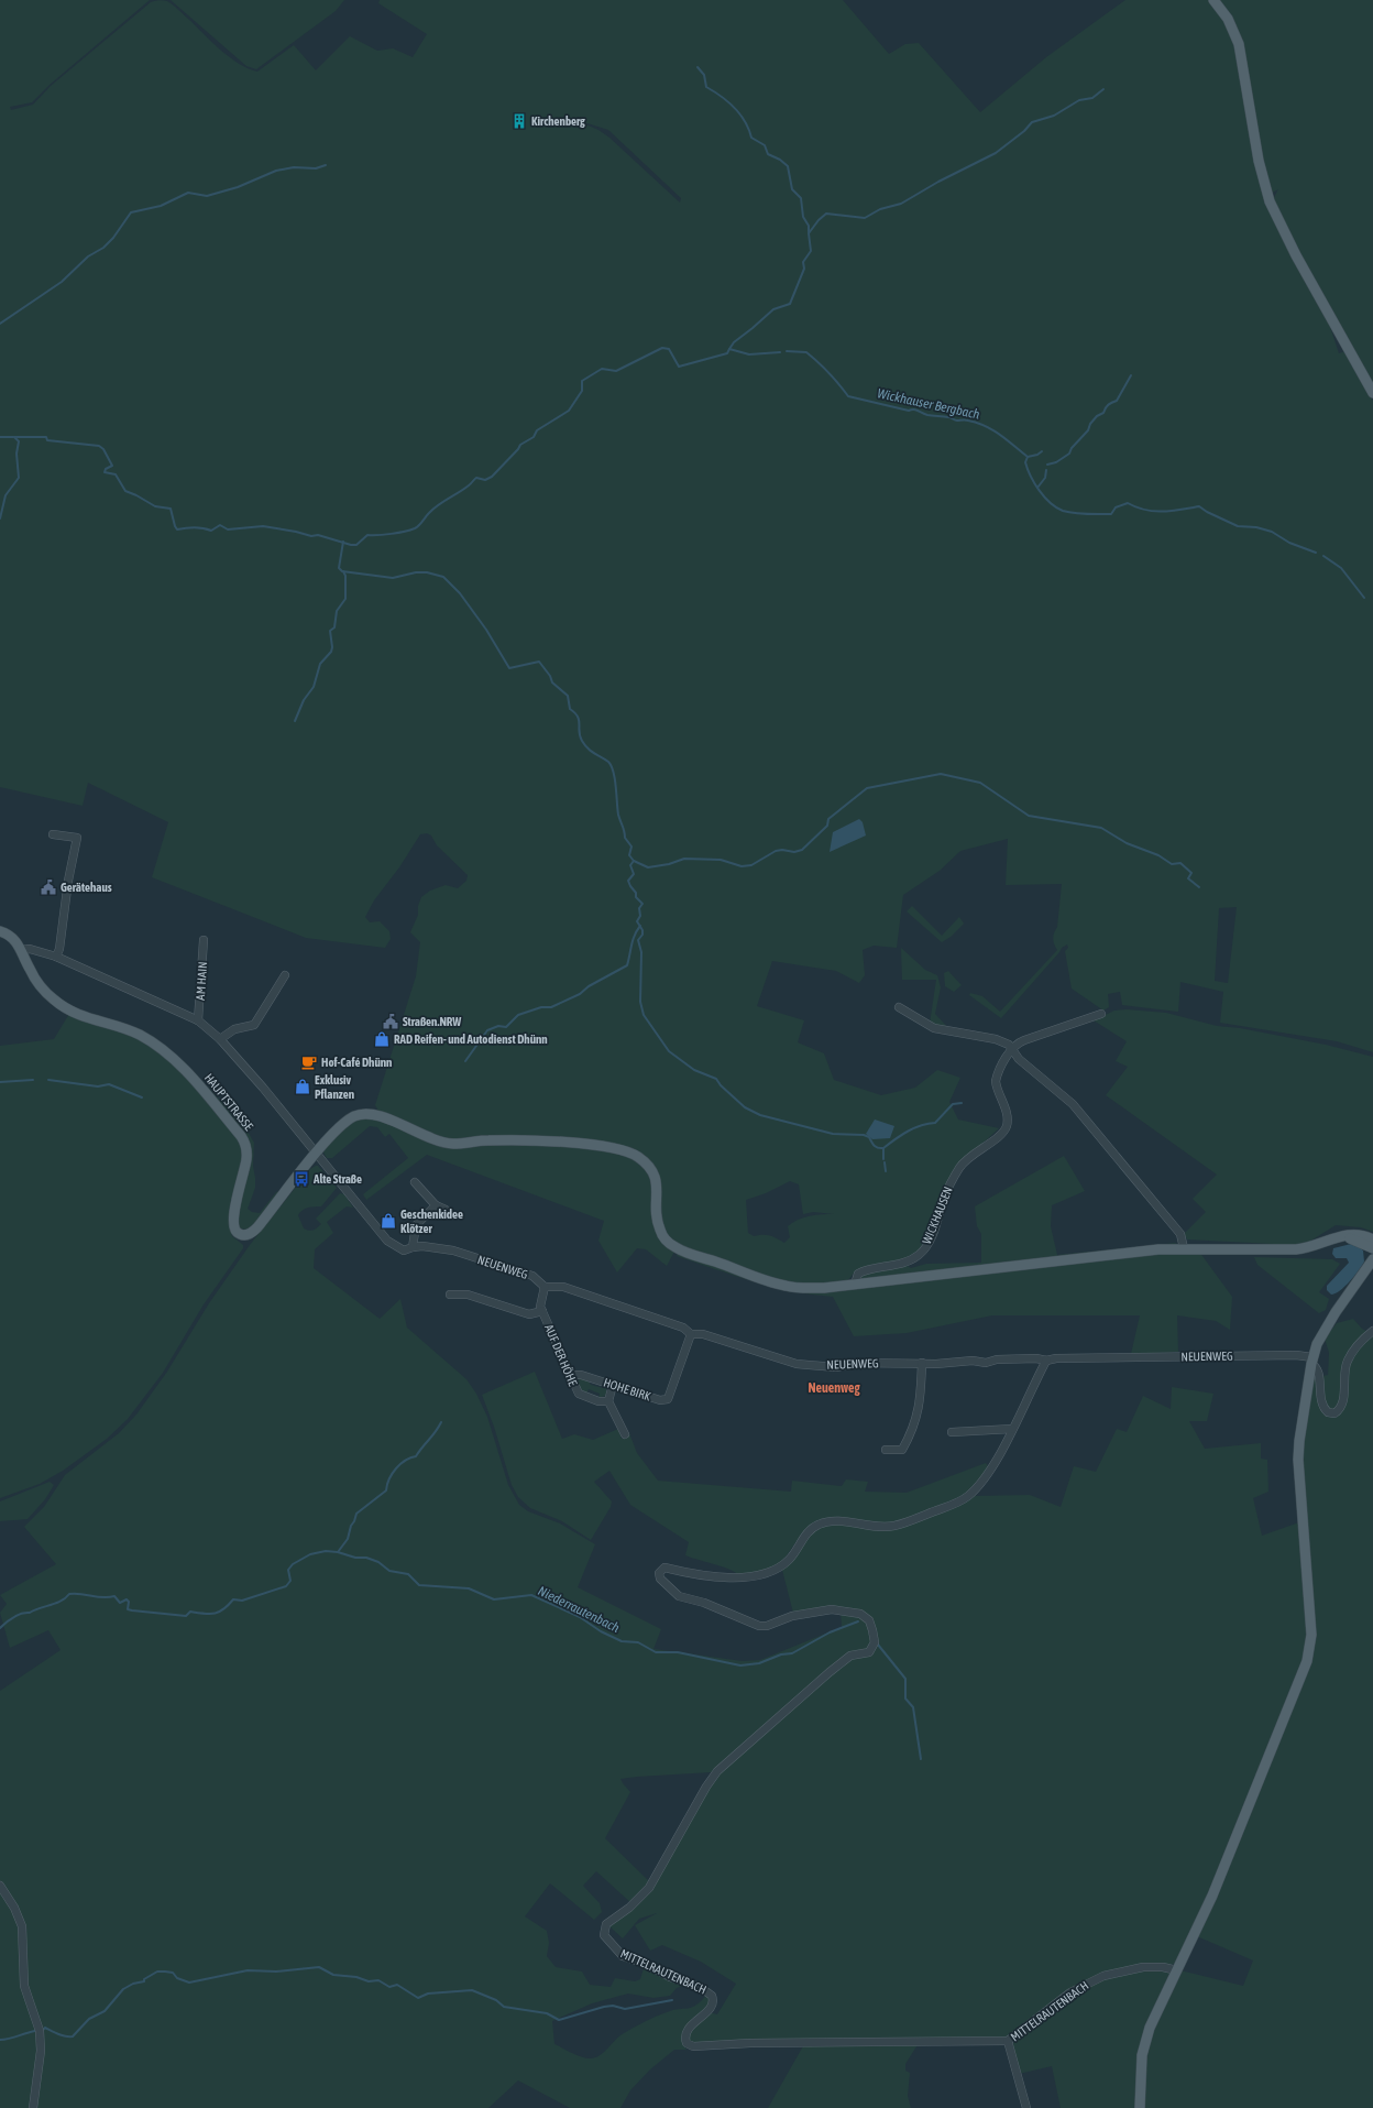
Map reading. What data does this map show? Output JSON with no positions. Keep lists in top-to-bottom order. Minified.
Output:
{"streets":{"main road":["HAUPTSTRASSE"],"street":["AM HAIN","WICKHAUSEN","NEUENWEG","AUF DER HÖHE","HOHE BIRK","MITTELRAUTENBACH"]},"crossings":[["HAUPTSTRASSE","WICKHAUSEN"],["HAUPTSTRASSE","NEUENWEG"],["NEUENWEG","AUF DER HÖHE"],["NEUENWEG","HOHE BIRK"],["AUF DER HÖHE","HOHE BIRK"]],"districts":["Neuenweg"],"water":["Wickhauser Bergbach","Niederrautenbach"],"places":{"building":["Kirchenberg"],"public building":["Gerätehaus","Straßen.NRW"],"shop":["RAD Reifen- und Autodienst Dhünn","Exklusiv Pflanzen","Geschenkidee Klötzer"],"cafe":["Hof-Café Dhünn"],"bus stop":["Alte Straße"]}}
